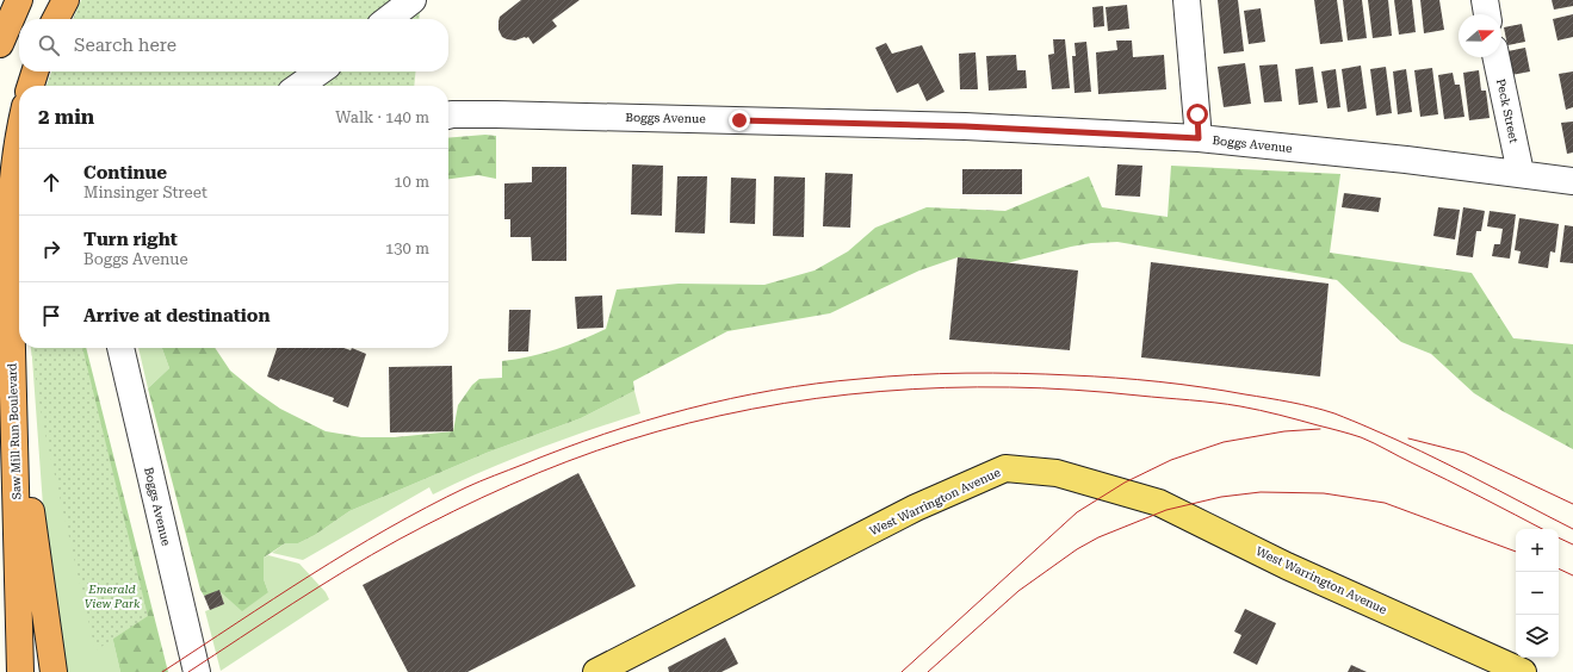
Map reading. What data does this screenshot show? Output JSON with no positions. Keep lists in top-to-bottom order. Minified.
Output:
{"streets":{"highway":["Saw Mill Run Boulevard"],"main road":["West Warrington Avenue"],"street":["Peck Street","Boggs Avenue"]},"crossings":[["Peck Street","Boggs Avenue"]],"parks":["Emerald View Park"],"north":"right","page":{"search":"Search here","heading":["2 min","Walk · 140 m"],"list":[["Continue","Minsinger Street","10 m"],["Turn right","Boggs Avenue","130 m"],"Arrive at destination"],"map_buttons":["+","−"]}}
